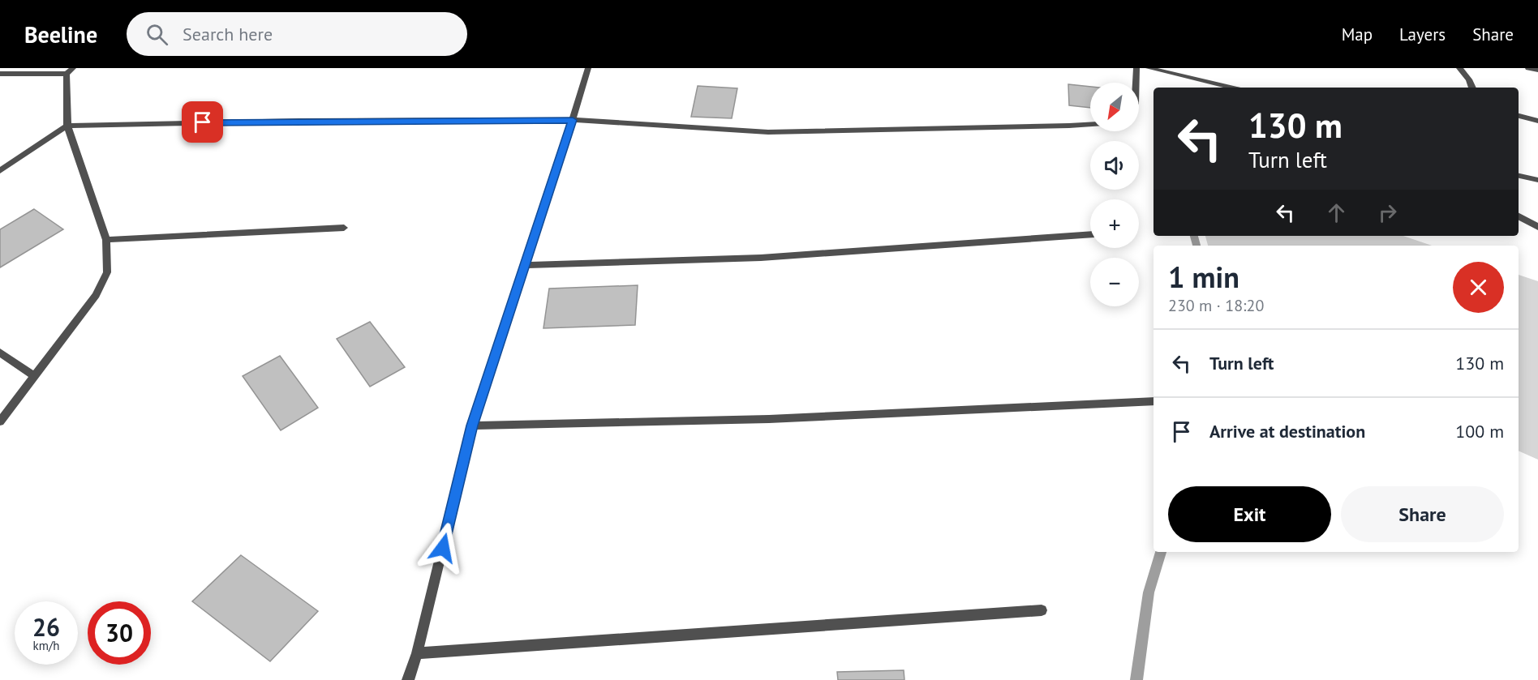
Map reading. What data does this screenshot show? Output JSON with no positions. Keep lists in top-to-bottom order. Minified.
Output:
{"north":"bottom left","page":{"header":"Beeline","search":"Search here","nav":["Map","Layers","Share"],"map_buttons":["+","−"],"turn":["130 m","Turn left"],"heading":["1 min","230 m · 18:20"],"list":[{"name":"Turn left","value":"130 m"},{"name":"Arrive at destination","value":"100 m"}],"buttons":["Exit","Share"],"speed":"26 km/h","limit":"30"}}
